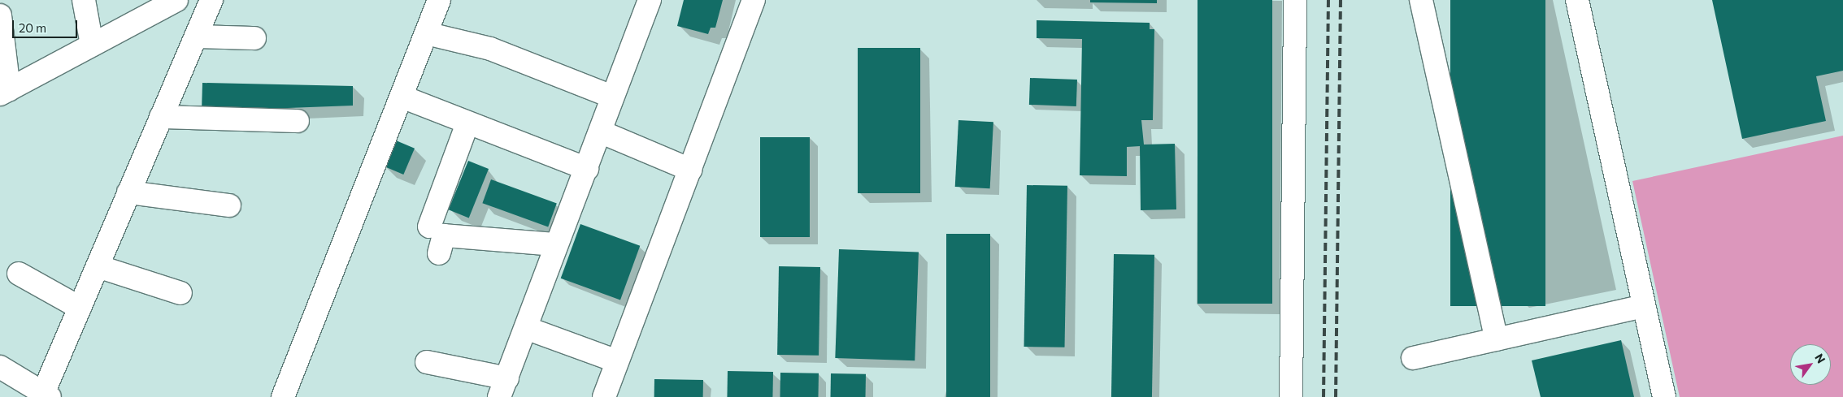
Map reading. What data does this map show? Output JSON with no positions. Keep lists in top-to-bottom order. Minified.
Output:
{"scale_bar":"20 m","north":"top right"}
